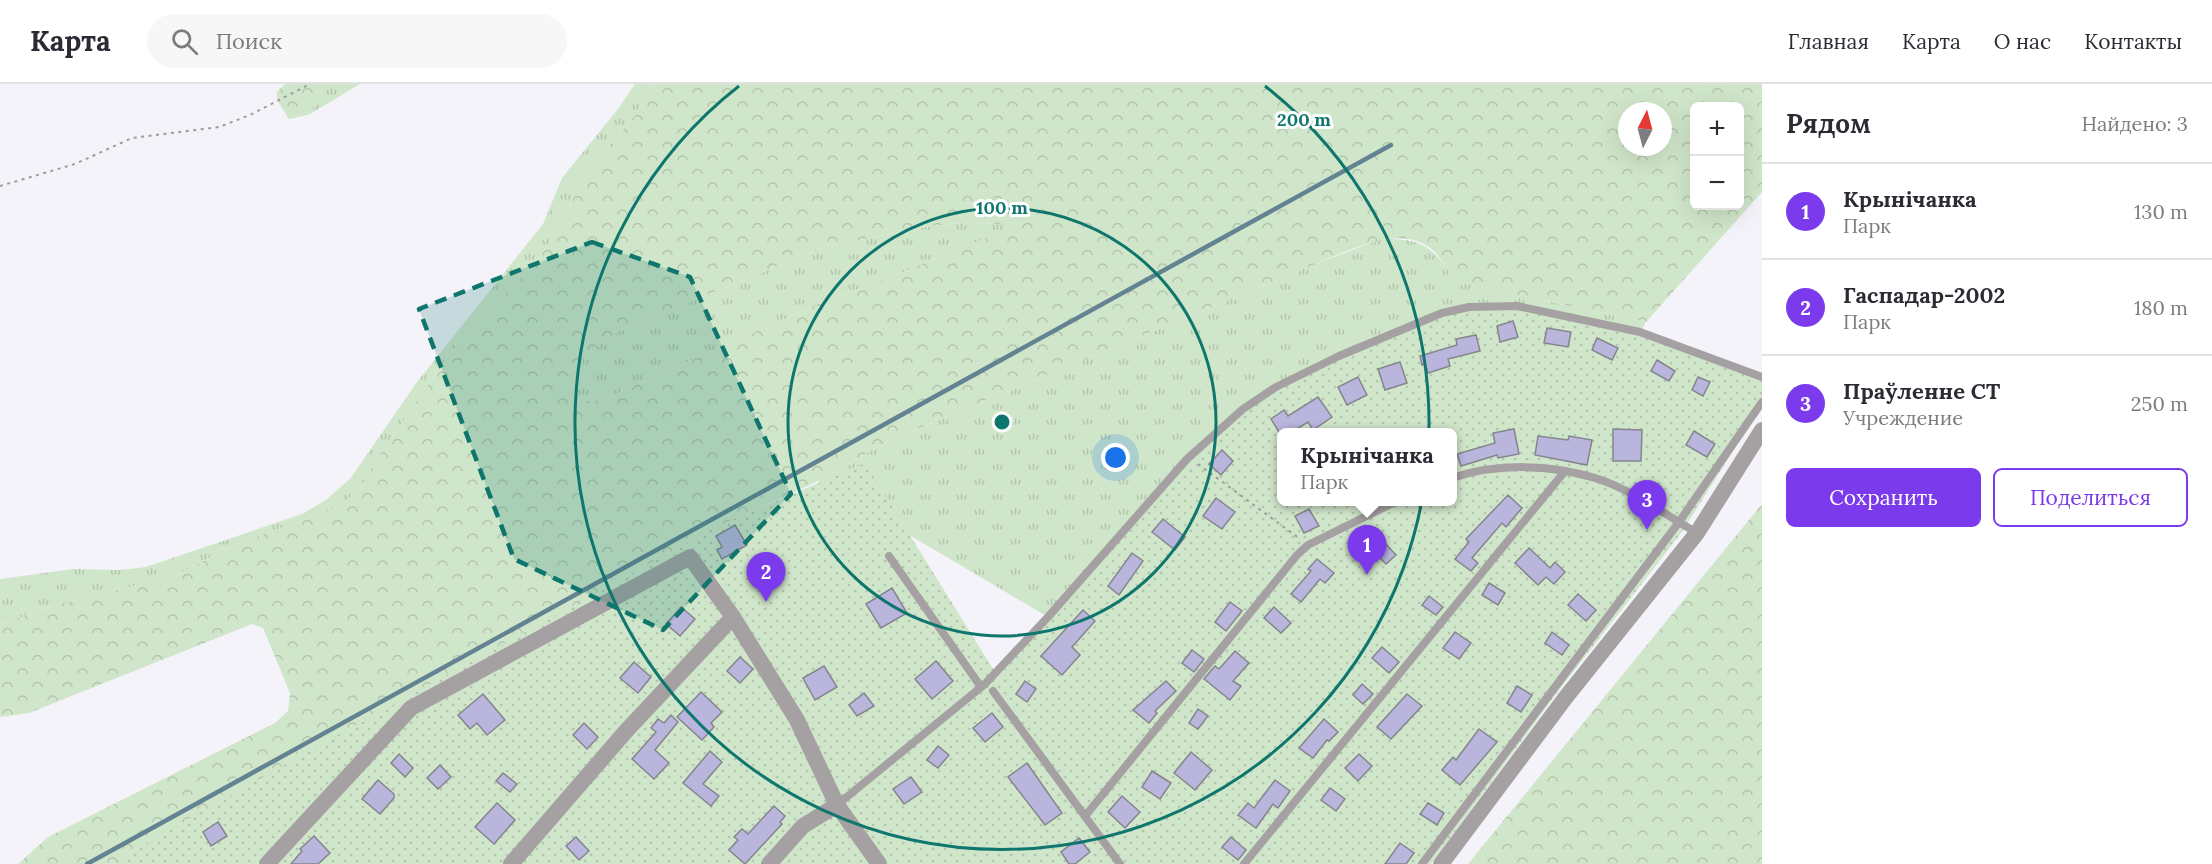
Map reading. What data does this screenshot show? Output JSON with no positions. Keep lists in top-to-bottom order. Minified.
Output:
{"north":"top","page":{"header":"Карта","search":"Поиск","nav":["Главная","Карта","О нас","Контакты"],"heading":["Рядом","Найдено: 3"],"map_buttons":["+","−"],"list":[{"mark":"1","name":"Крынічанка","note":"Парк","value":"130 m"},{"mark":"2","name":"Гаспадар-2002","note":"Парк","value":"180 m"},{"mark":"3","name":"Праўленне СТ","note":"Учреждение","value":"250 m"}],"popup":["Крынічанка","Парк"],"buttons":["Сохранить","Поделиться"],"pins":["3","1","2"]},"rings":["200 m","100 m"]}
